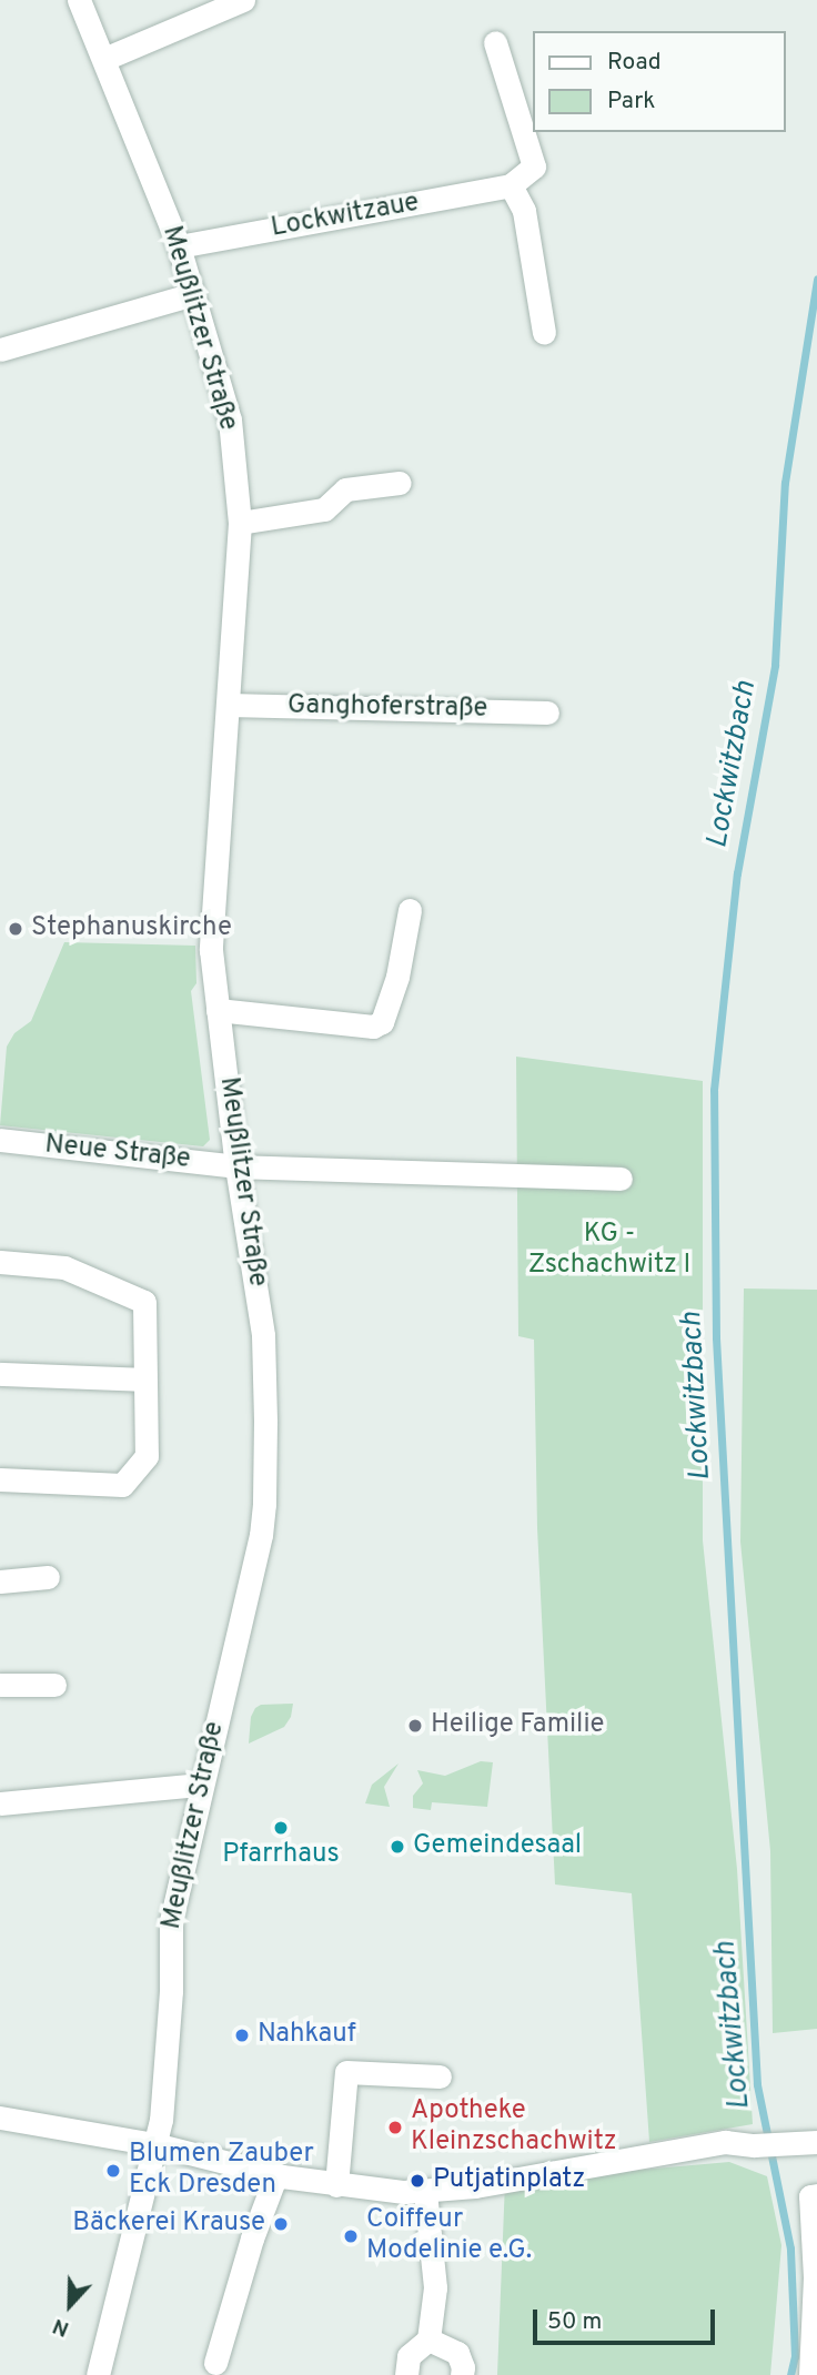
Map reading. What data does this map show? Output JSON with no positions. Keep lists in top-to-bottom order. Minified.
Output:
{"streets":{"street":["Lockwitzaue","Meußlitzer Straße","Ganghoferstraße","Neue Straße"]},"crossings":[["Lockwitzaue","Meußlitzer Straße"],["Meußlitzer Straße","Ganghoferstraße"],["Meußlitzer Straße","Neue Straße"]],"water":["Lockwitzbach"],"parks":["KG - Zschachwitz I"],"places":["Stephanuskirche","Heilige Familie","Pfarrhaus","Gemeindesaal","Nahkauf","Apotheke Kleinzschachwitz","Blumen Zauber Eck Dresden","Putjatinplatz","Bäckerei Krause","Coiffeur Modelinie e.G."],"legend":["Road","Park"],"scale_bar":"50 m","north":"bottom"}
